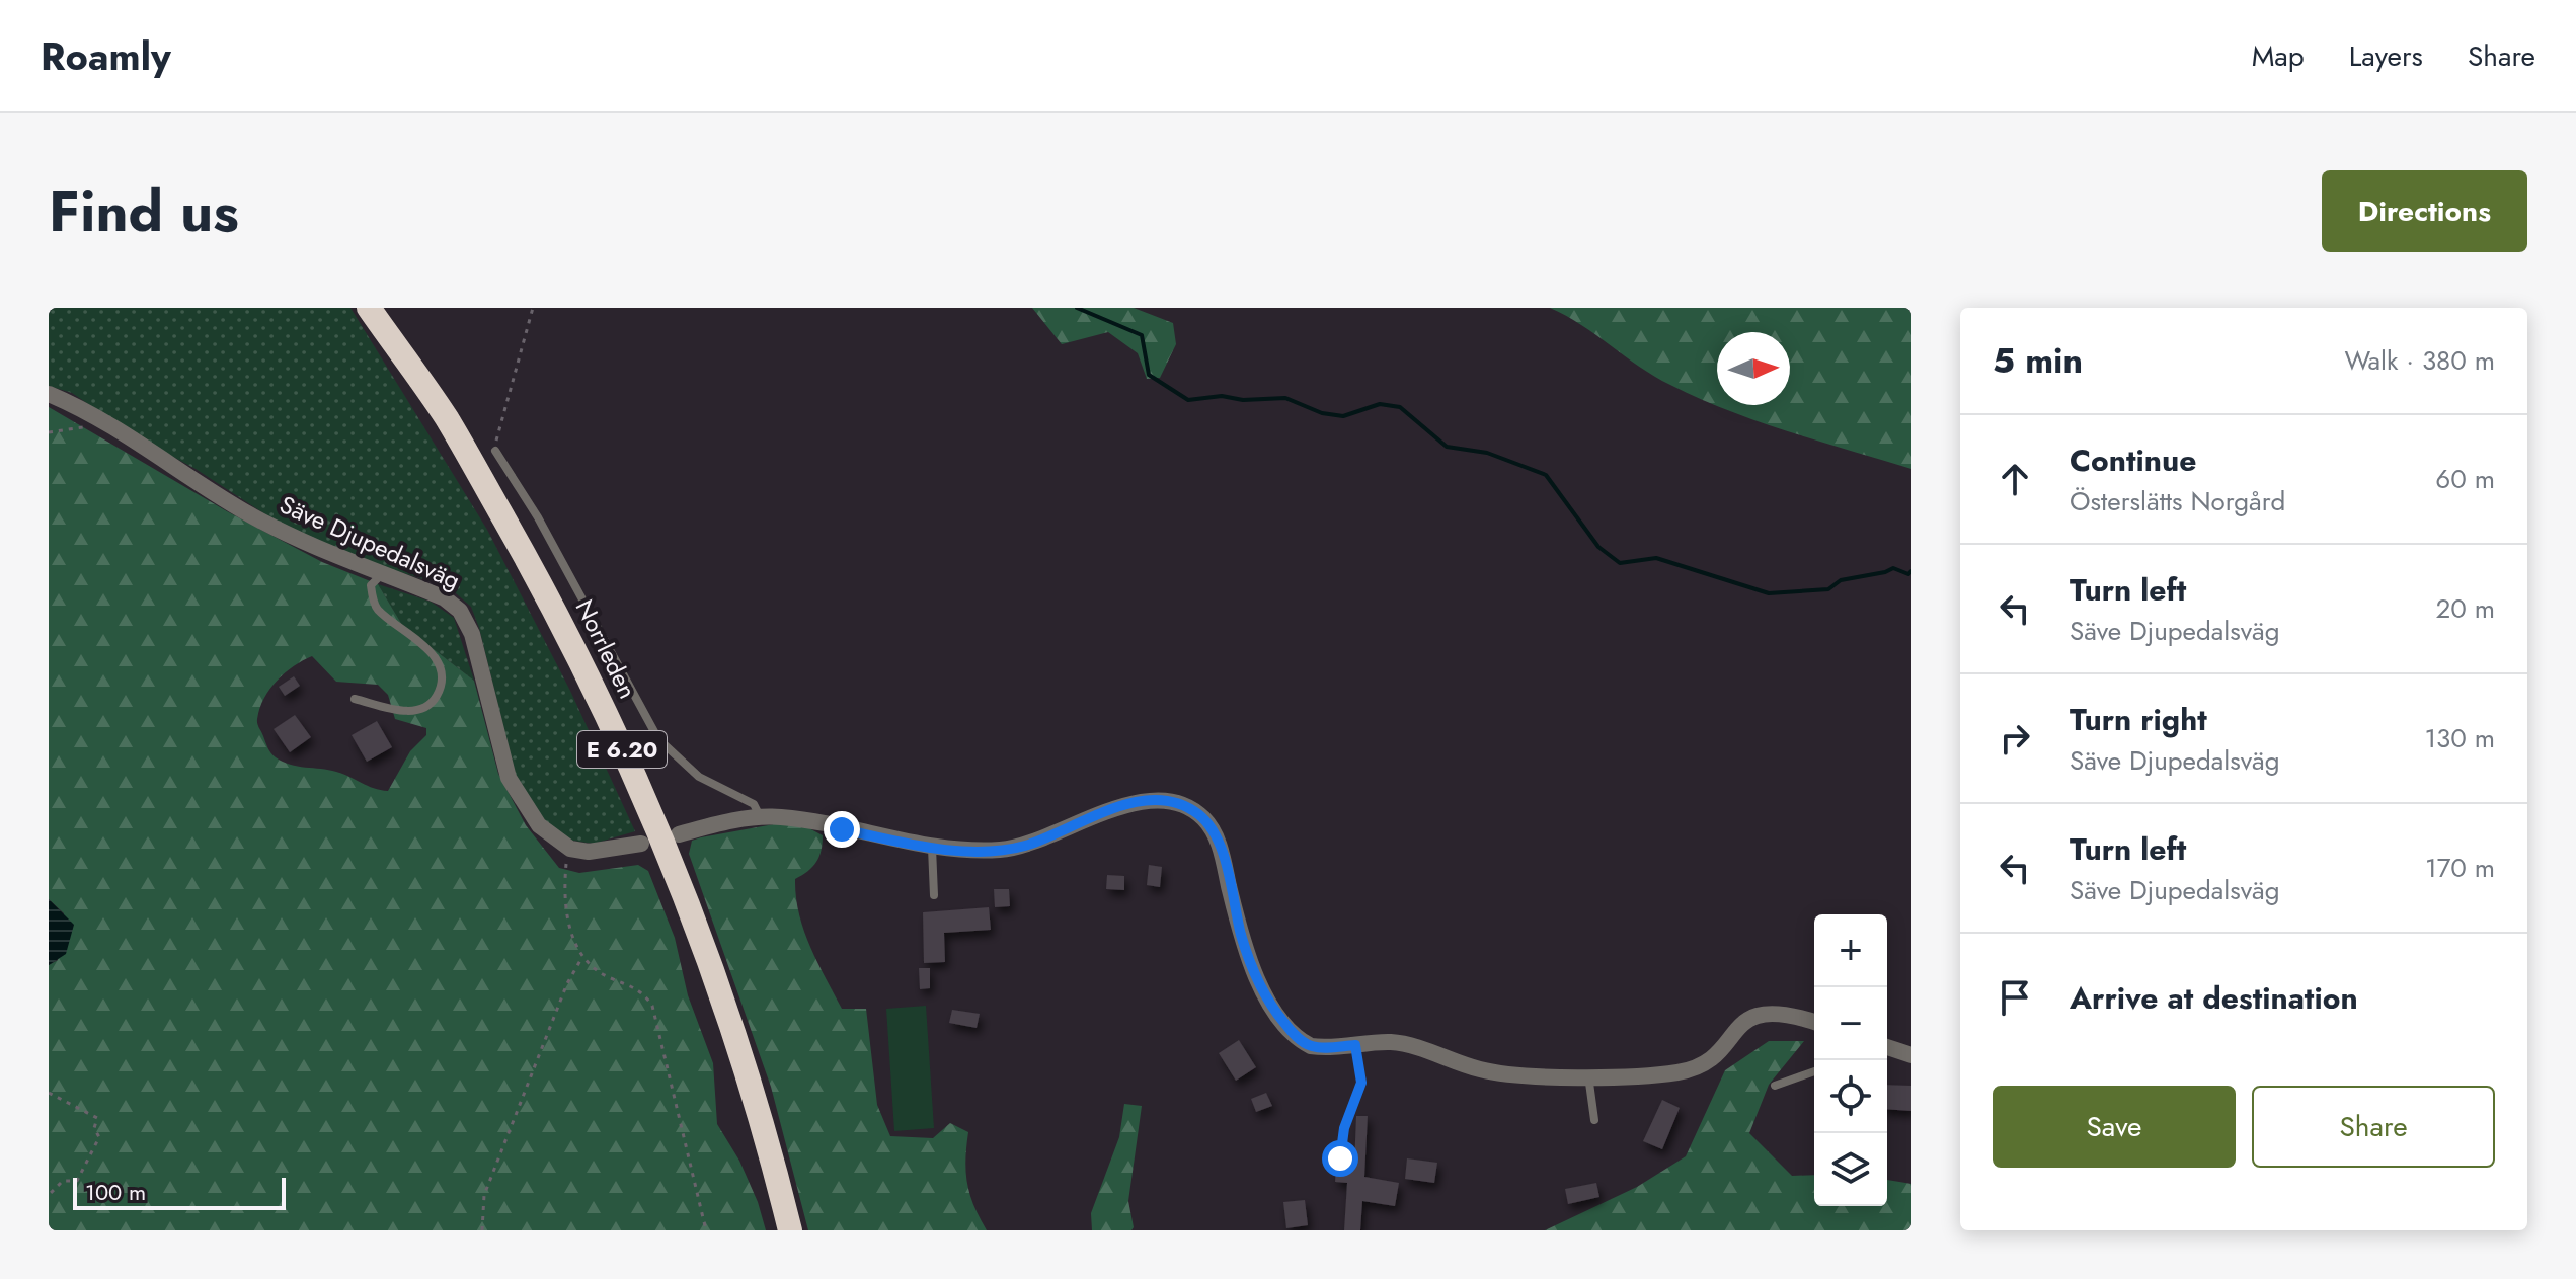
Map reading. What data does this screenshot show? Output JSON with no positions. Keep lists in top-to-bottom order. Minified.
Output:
{"streets":{"highway":["Norrleden","E 6.20"],"street":["Säve Djupedalsväg"]},"scale_bar":"100 m","north":"right","page":{"header":"Roamly","nav":["Map","Layers","Share"],"title":"Find us","buttons":["Directions",["Save","Share"]],"heading":["5 min","Walk · 380 m"],"list":[["Continue","Österslätts Norgård","60 m"],["Turn left","Säve Djupedalsväg","20 m"],["Turn right","Säve Djupedalsväg","130 m"],["Turn left","Säve Djupedalsväg","170 m"],"Arrive at destination"],"map_buttons":["+","−"],"scale":"100 m"}}
